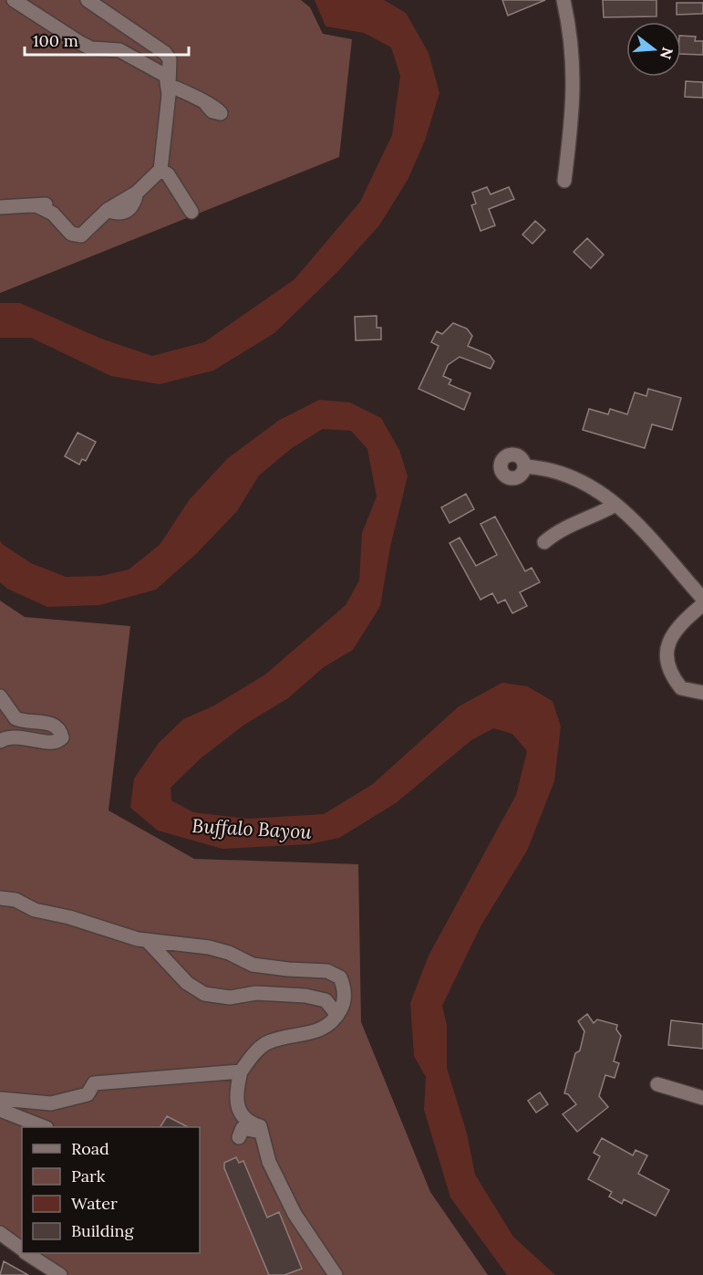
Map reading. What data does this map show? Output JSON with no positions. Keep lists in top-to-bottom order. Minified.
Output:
{"water":["Buffalo Bayou"],"legend":["Road","Park","Water","Building"],"scale_bar":"100 m","north":"right"}
